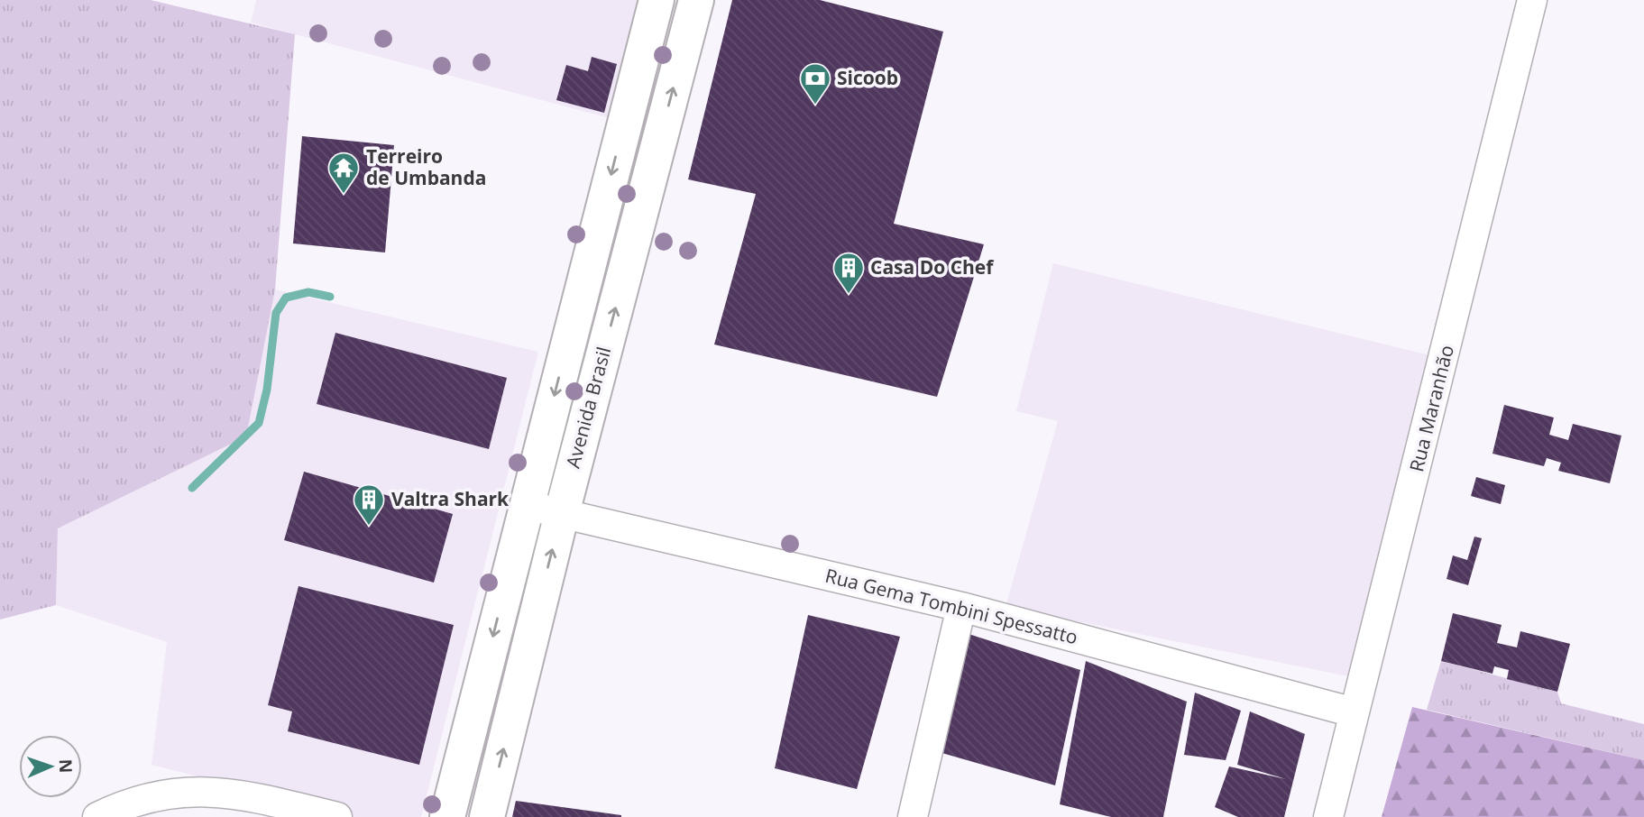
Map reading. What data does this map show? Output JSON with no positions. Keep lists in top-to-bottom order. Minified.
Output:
{"streets":{"main road":["Avenida Brasil"],"street":["Rua Maranhão","Rua Gema Tombini Spessatto"]},"crossings":[["Avenida Brasil","Rua Gema Tombini Spessatto"],["Rua Maranhão","Rua Gema Tombini Spessatto"]],"places":{"bank":["Sicoob"],"temple":["Terreiro de Umbanda"],"building":["Casa Do Chef","Valtra Shark"]},"north":"right"}
